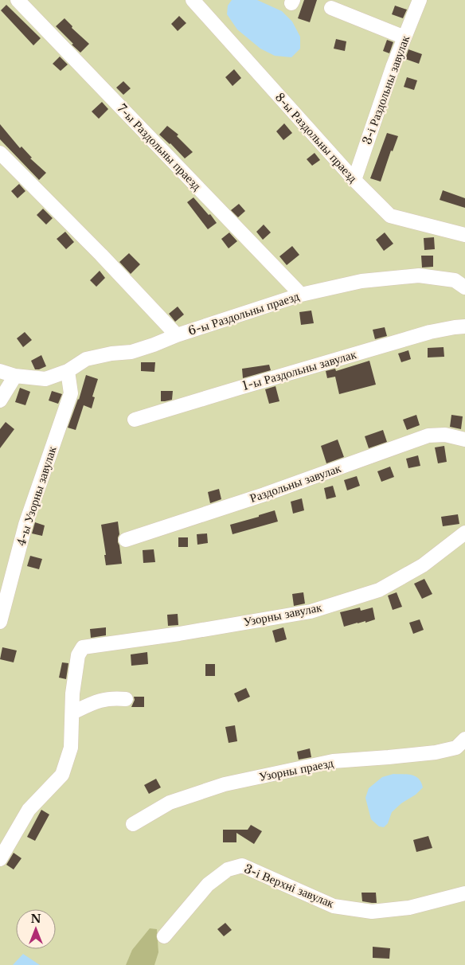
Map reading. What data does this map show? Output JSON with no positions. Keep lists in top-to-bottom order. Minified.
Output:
{"streets":{"lane":["3-і Раздольны завулак","8-ы Раздольны праезд","7-ы Раздольны праезд","6-ы Раздольны праезд","1-ы Раздольны завулак","Раздольны завулак","4-ы Узорны завулак","Узорны завулак","Узорны праезд","3-і Верхні завулак"]},"crossings":[["3-і Раздольны завулак","8-ы Раздольны праезд"],["7-ы Раздольны праезд","6-ы Раздольны праезд"]],"north":"top"}
